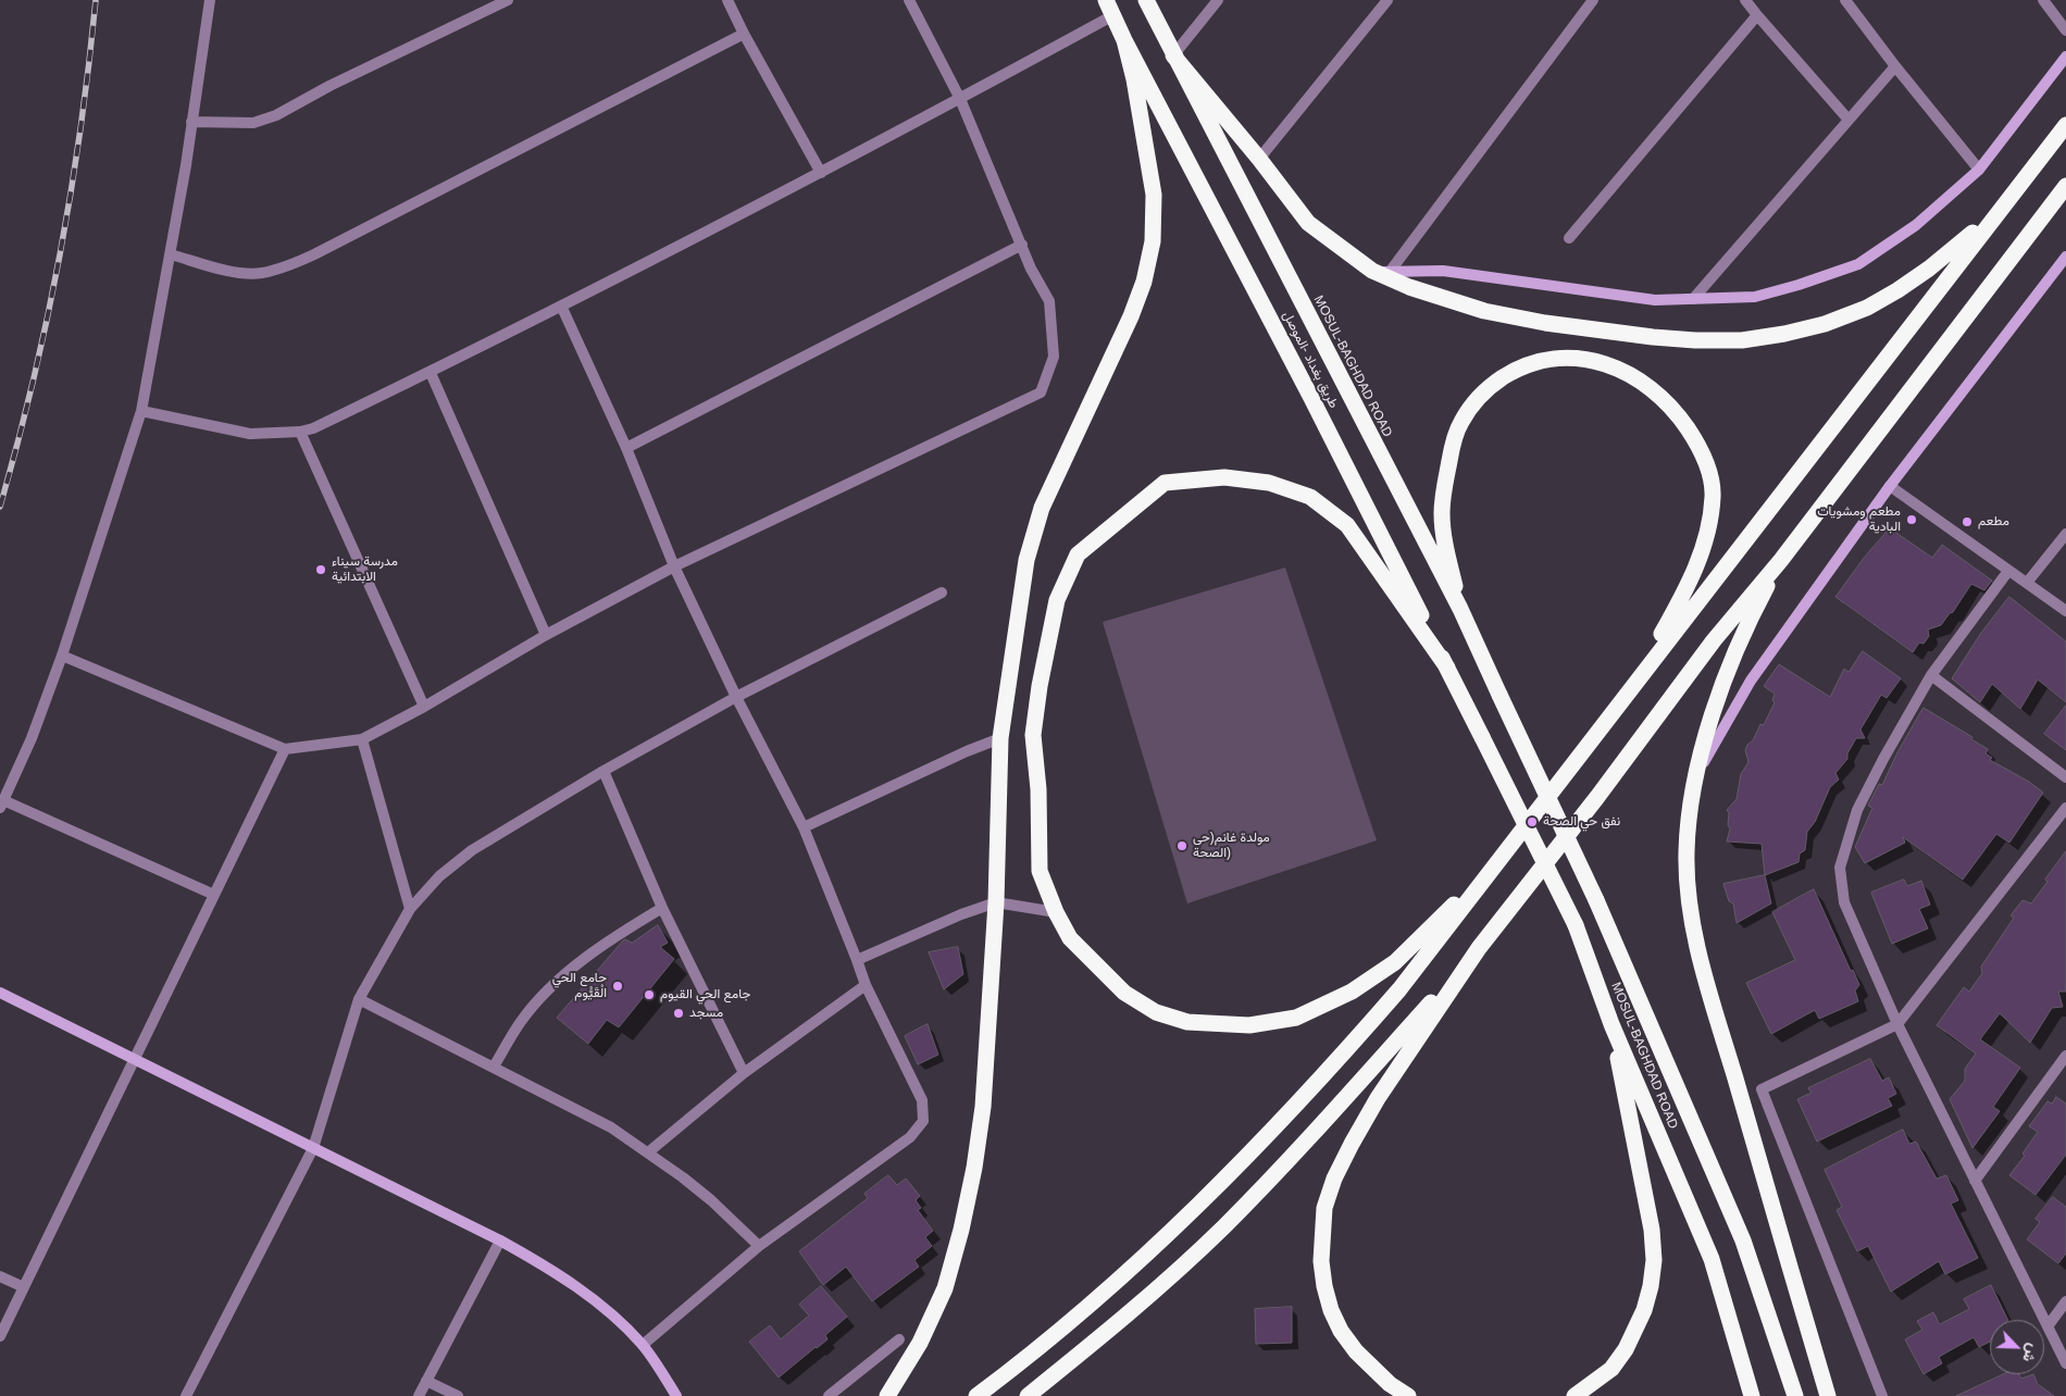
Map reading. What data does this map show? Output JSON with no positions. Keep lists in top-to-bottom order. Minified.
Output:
{"streets":{"highway":["طريق بغداد -الموصل","MOSUL-BAGHDAD ROAD"]},"crossings":[["طريق بغداد -الموصل","MOSUL-BAGHDAD ROAD"]],"places":["مطعم ومشويات البادية","مطعم","مدرسة سيناء الابتدائية","نفق حي الصحة","مولدة غانم(حي الصحة)","جامع الحي الْقَيُّوم","جامع الحي القيوم","مسجد"],"north":"bottom right"}
